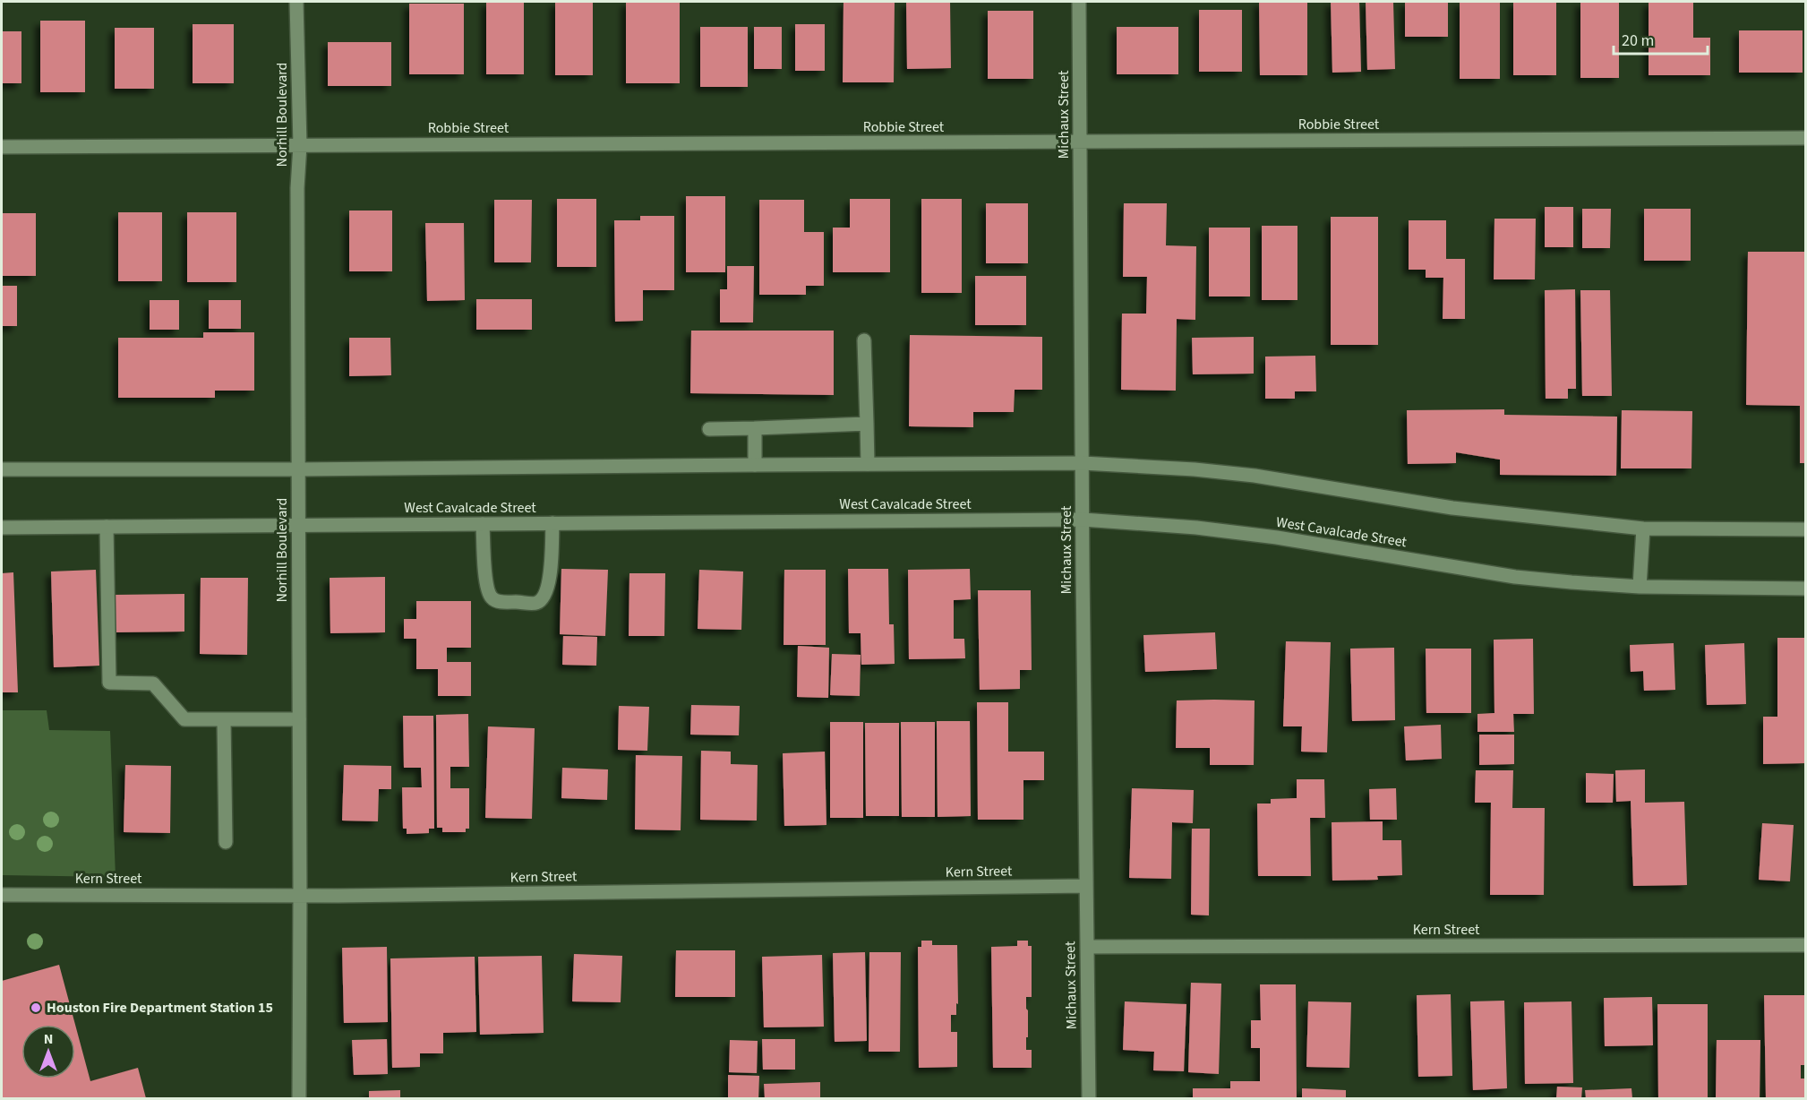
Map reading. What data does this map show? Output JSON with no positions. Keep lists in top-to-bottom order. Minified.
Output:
{"streets":{"street":["Norhill Boulevard","Michaux Street","Robbie Street","West Cavalcade Street","Kern Street"]},"crossings":[["Norhill Boulevard","Robbie Street"],["Norhill Boulevard","West Cavalcade Street"],["Norhill Boulevard","Kern Street"],["Michaux Street","Robbie Street"],["Michaux Street","West Cavalcade Street"],["Michaux Street","Kern Street"]],"places":["Houston Fire Department Station 15"],"scale_bar":"20 m","north":"top"}
